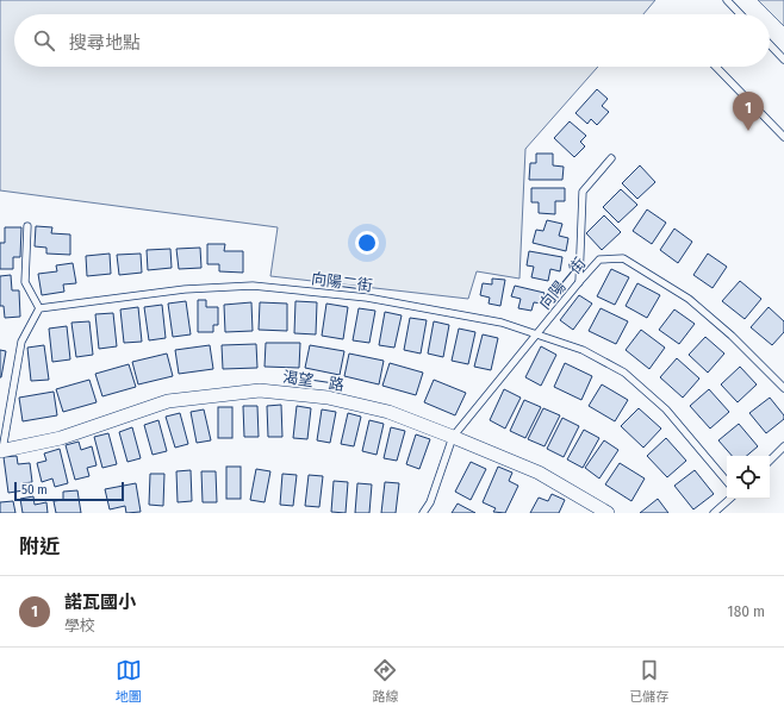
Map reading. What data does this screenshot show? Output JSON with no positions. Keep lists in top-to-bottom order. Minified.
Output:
{"streets":{"street":["渴望一路"],"lane":["向陽二街","向陽一街"]},"crossings":[["向陽二街","向陽一街"],["向陽一街","渴望一路"]],"scale_bar":"50 m","page":{"search":"搜尋地點","pins":"1","scale":"50 m","heading":"附近","list":[{"mark":"1","name":"諾瓦國小","note":"學校","value":"180 m"}],"nav":["地圖","路線","已儲存"]}}
